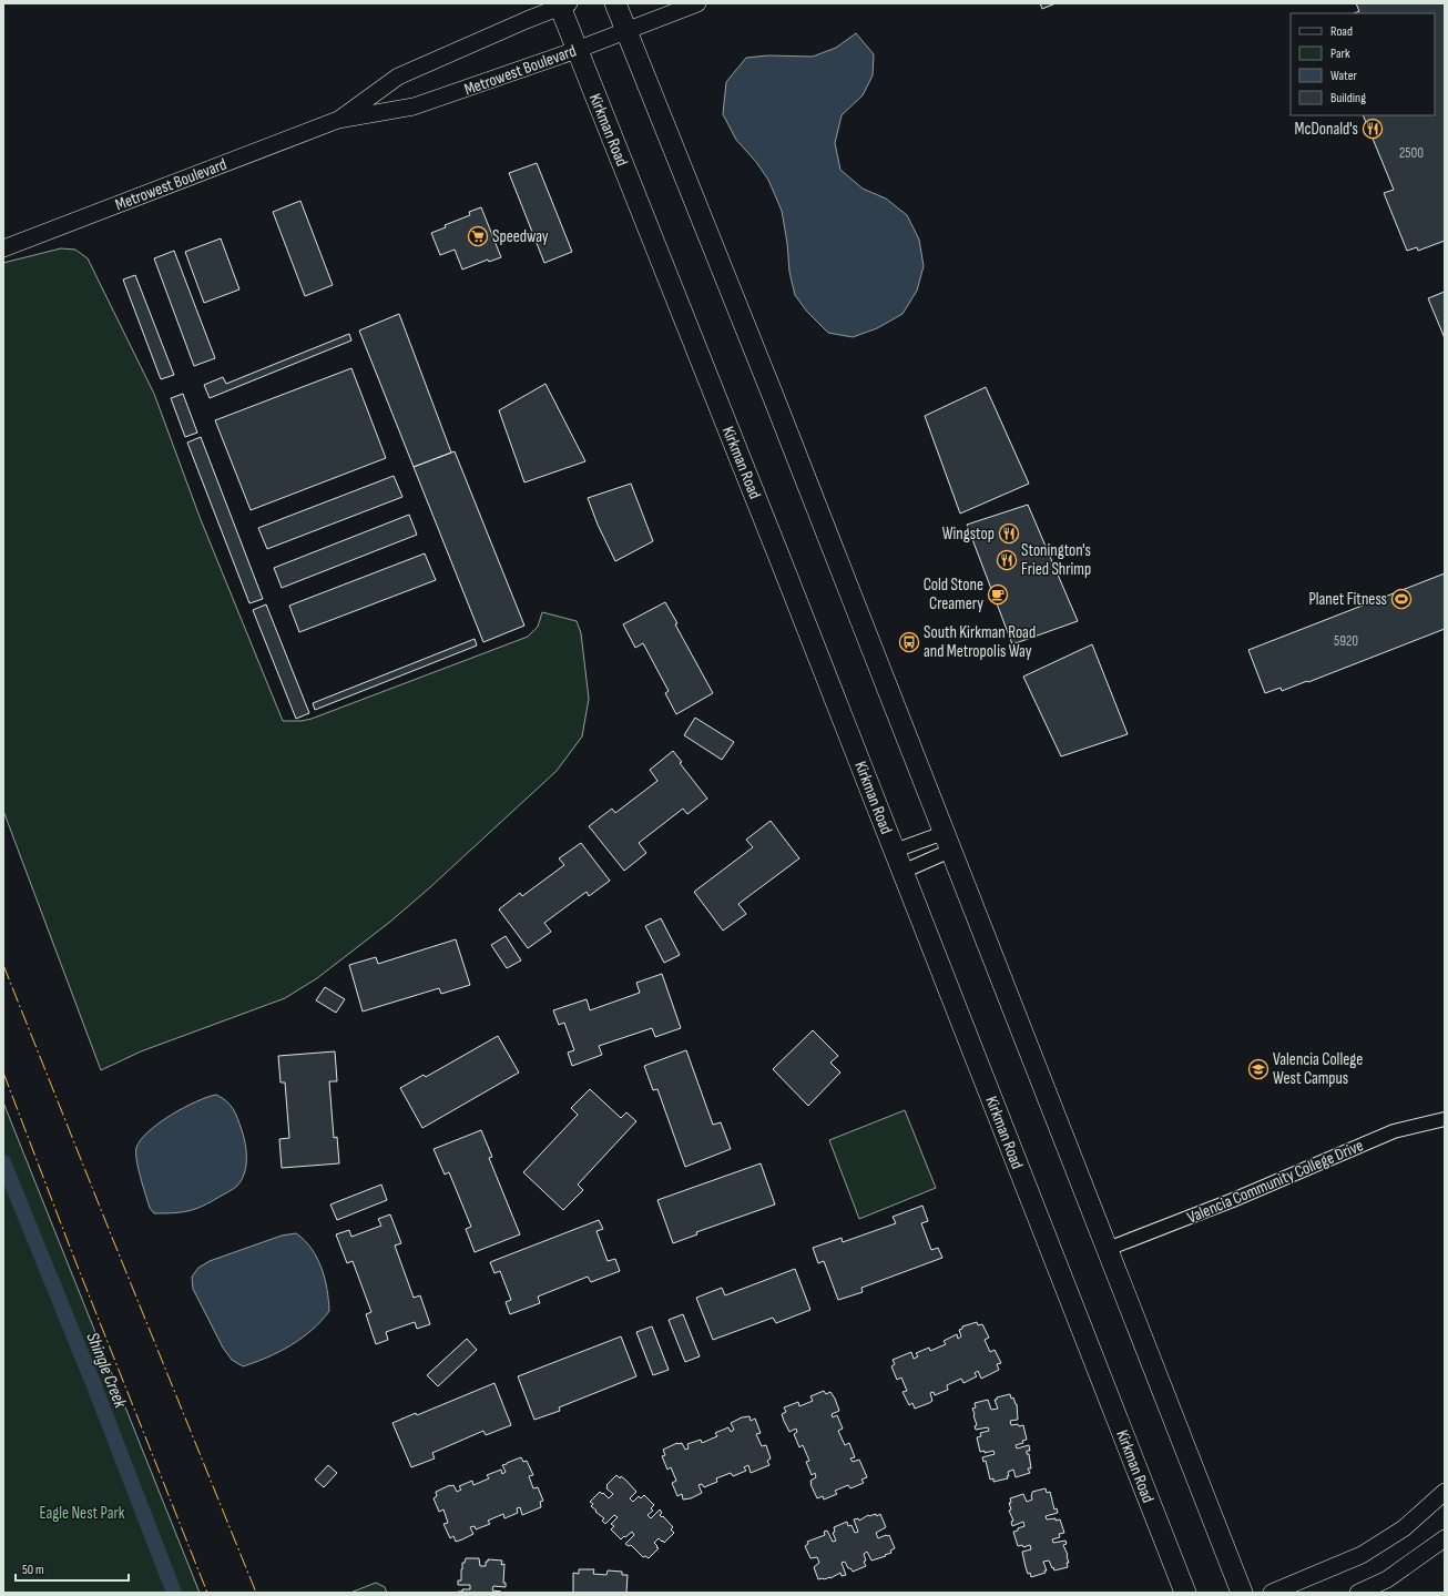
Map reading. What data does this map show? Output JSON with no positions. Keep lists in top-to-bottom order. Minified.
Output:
{"streets":{"main road":["Kirkman Road"],"street":["Metrowest Boulevard","Valencia Community College Drive"]},"crossings":[["Metrowest Boulevard","Kirkman Road"]],"water":["Shingle Creek"],"parks":["Eagle Nest Park"],"places":{"restaurant":["McDonald's","Wingstop","Stonington's Fried Shrimp"],"supermarket":["Speedway"],"cafe":["Cold Stone Creamery"],"sports":["Planet Fitness"],"bus stop":["South Kirkman Road and Metropolis Way"],"school or university":["Valencia College West Campus"]},"house_numbers":["2500","5920"],"legend":["Road","Park","Water","Building"],"scale_bar":"50 m"}
